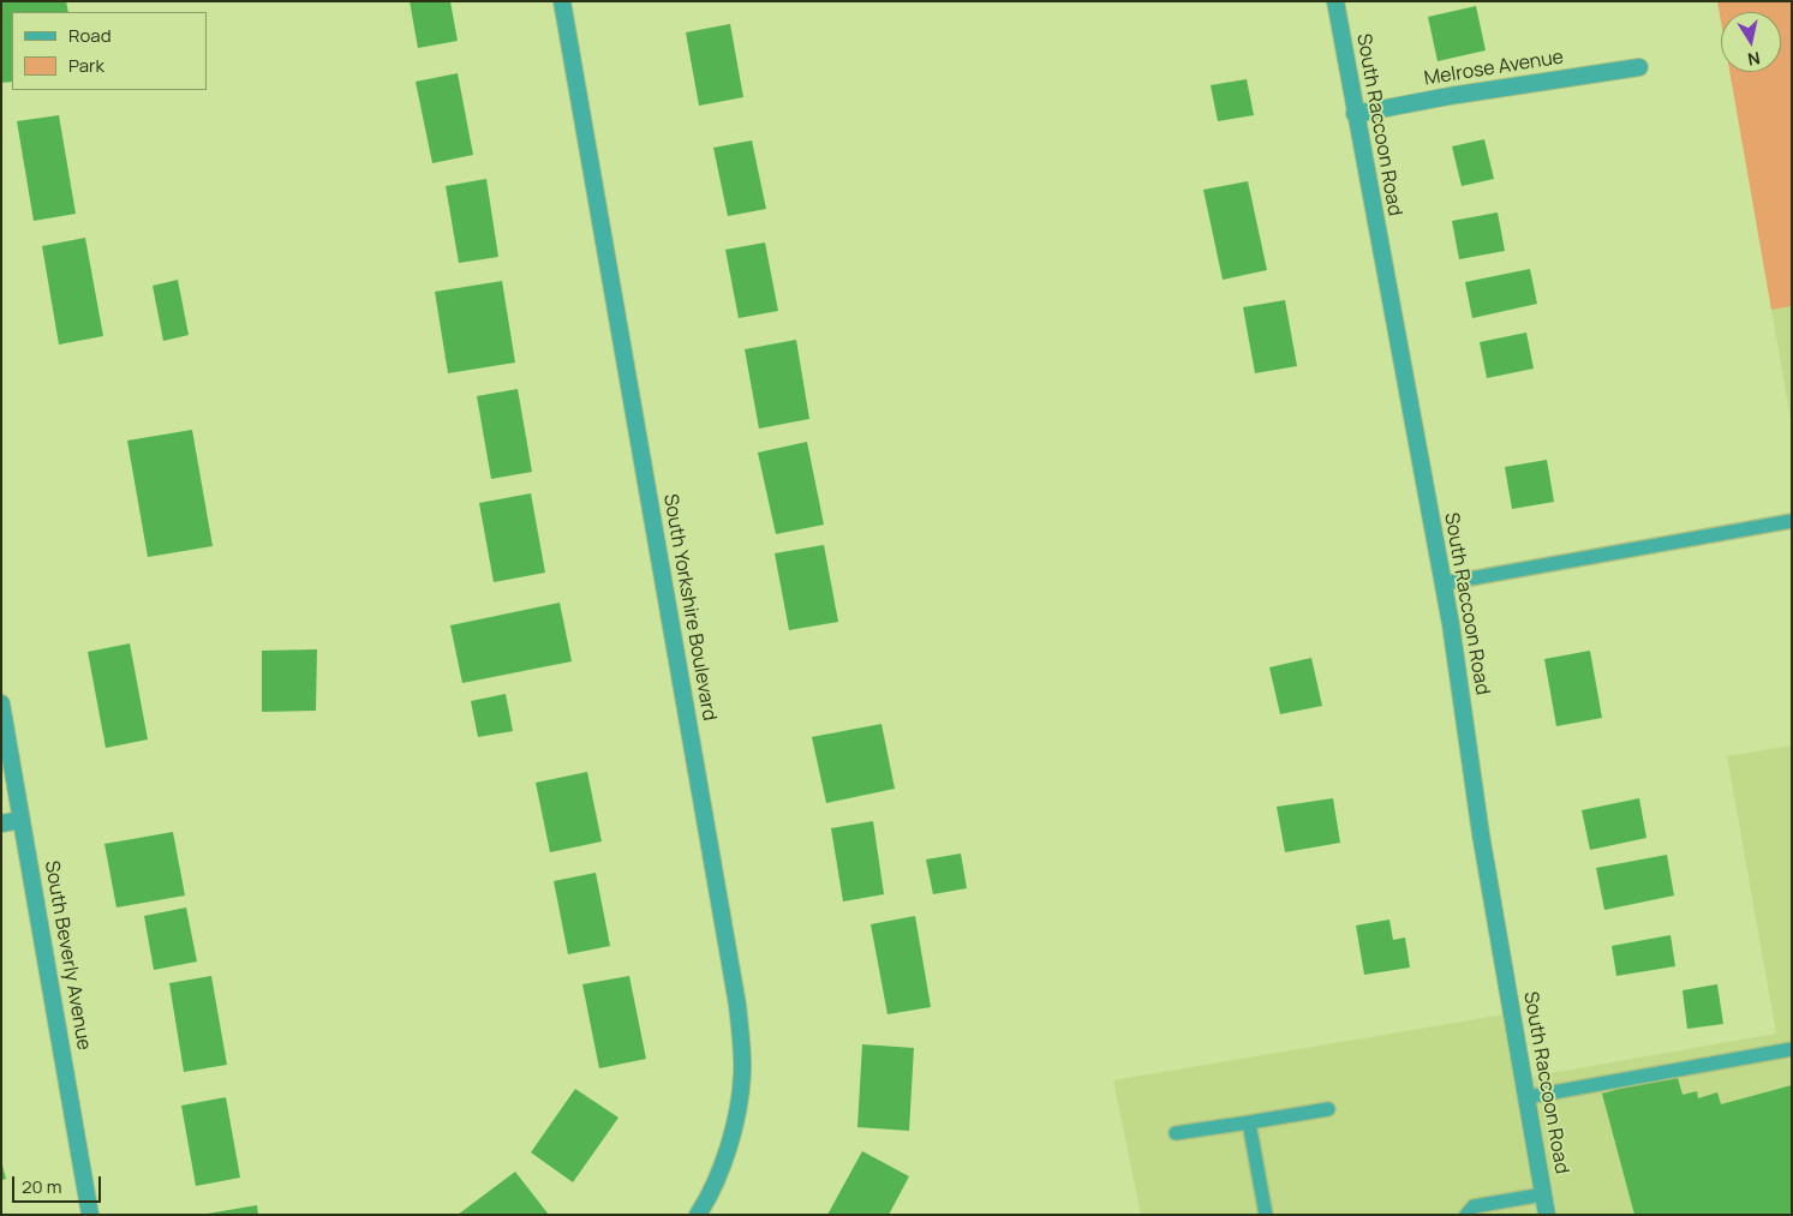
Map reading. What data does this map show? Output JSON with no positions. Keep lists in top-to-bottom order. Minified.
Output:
{"streets":{"street":["Melrose Avenue","South Raccoon Road","South Yorkshire Boulevard","South Beverly Avenue"]},"crossings":[["Melrose Avenue","South Raccoon Road"]],"legend":["Road","Park"],"scale_bar":"20 m","north":"bottom"}
